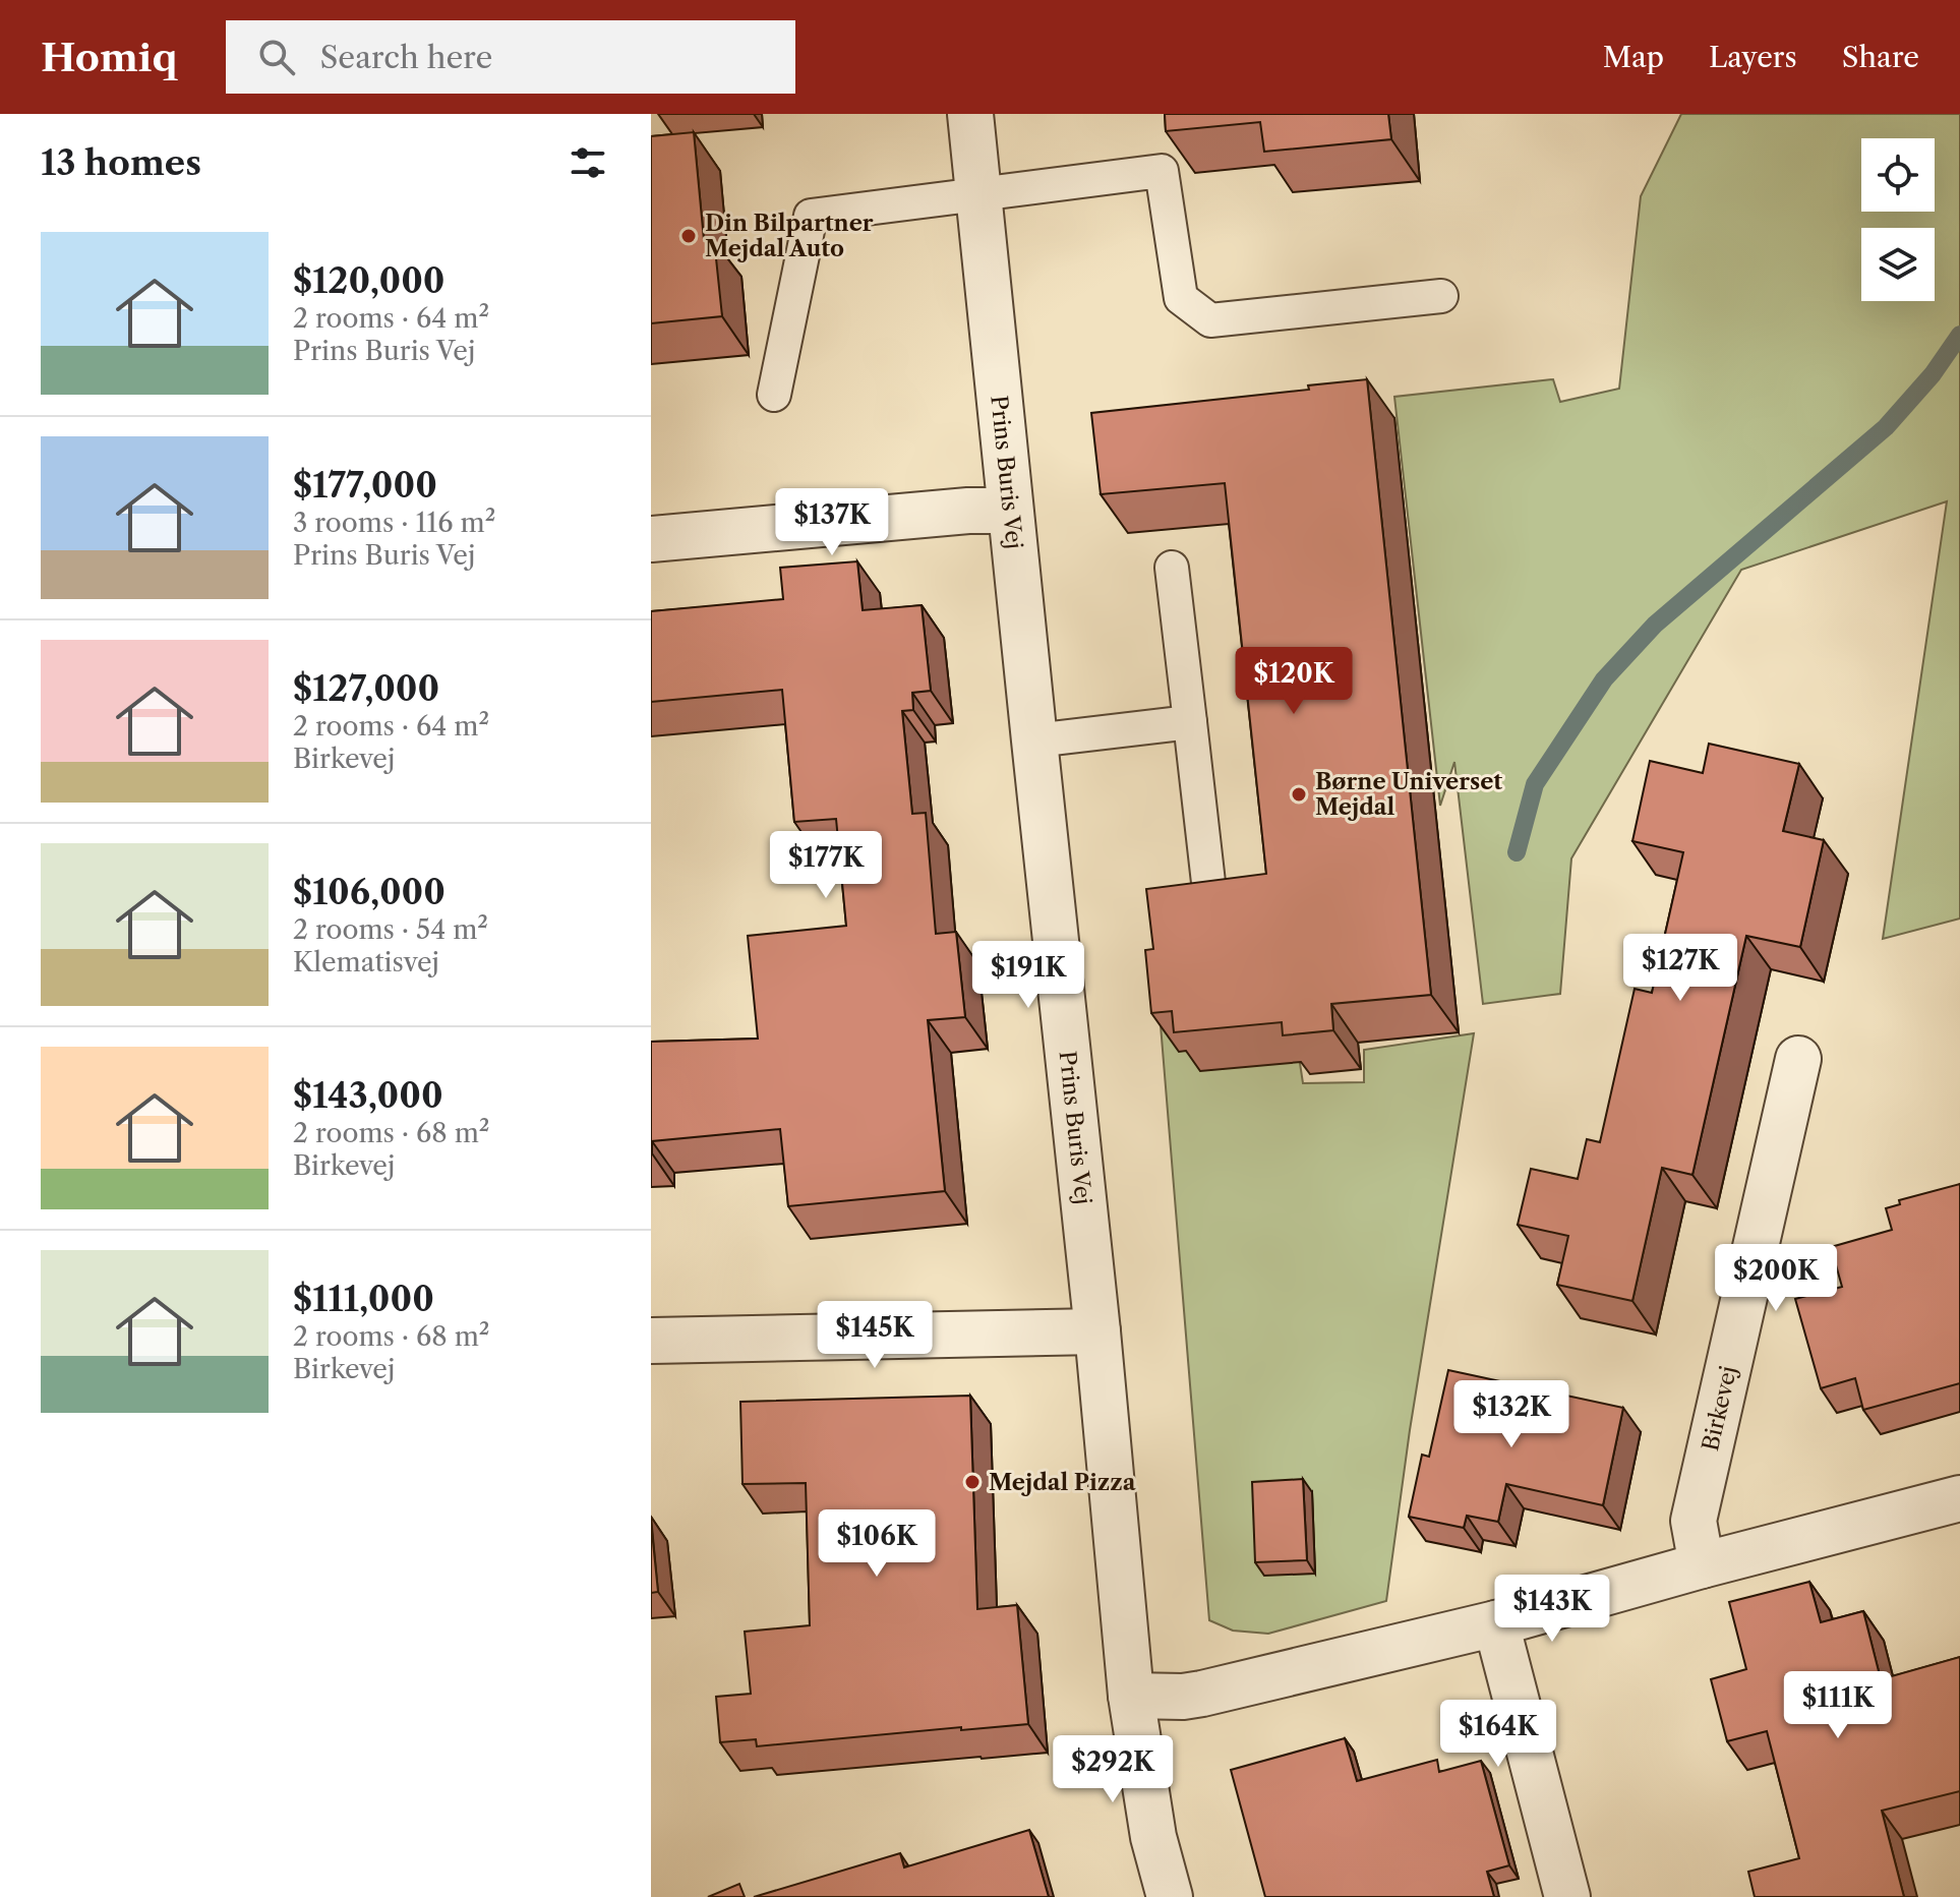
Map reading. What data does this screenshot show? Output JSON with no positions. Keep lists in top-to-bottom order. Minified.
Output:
{"streets":{"street":["Prins Buris Vej","Birkevej"]},"places":["Din Bilpartner Mejdal Auto","Børne Universet Mejdal","Mejdal Pizza"],"page":{"header":"Homiq","search":"Search here","nav":["Map","Layers","Share"],"heading":"13 homes","list":[{"name":"$120,000","note":"2 rooms · 64 m² · Prins Buris Vej"},{"name":"$177,000","note":"3 rooms · 116 m² · Prins Buris Vej"},{"name":"$127,000","note":"2 rooms · 64 m² · Birkevej"},{"name":"$106,000","note":"2 rooms · 54 m² · Klematisvej"},{"name":"$143,000","note":"2 rooms · 68 m² · Birkevej"},{"name":"$111,000","note":"2 rooms · 68 m² · Birkevej"}],"price":["$137K","$120K","$177K","$127K","$191K","$200K","$145K","$132K","$106K","$143K","$111K","$164K","$292K"]}}
